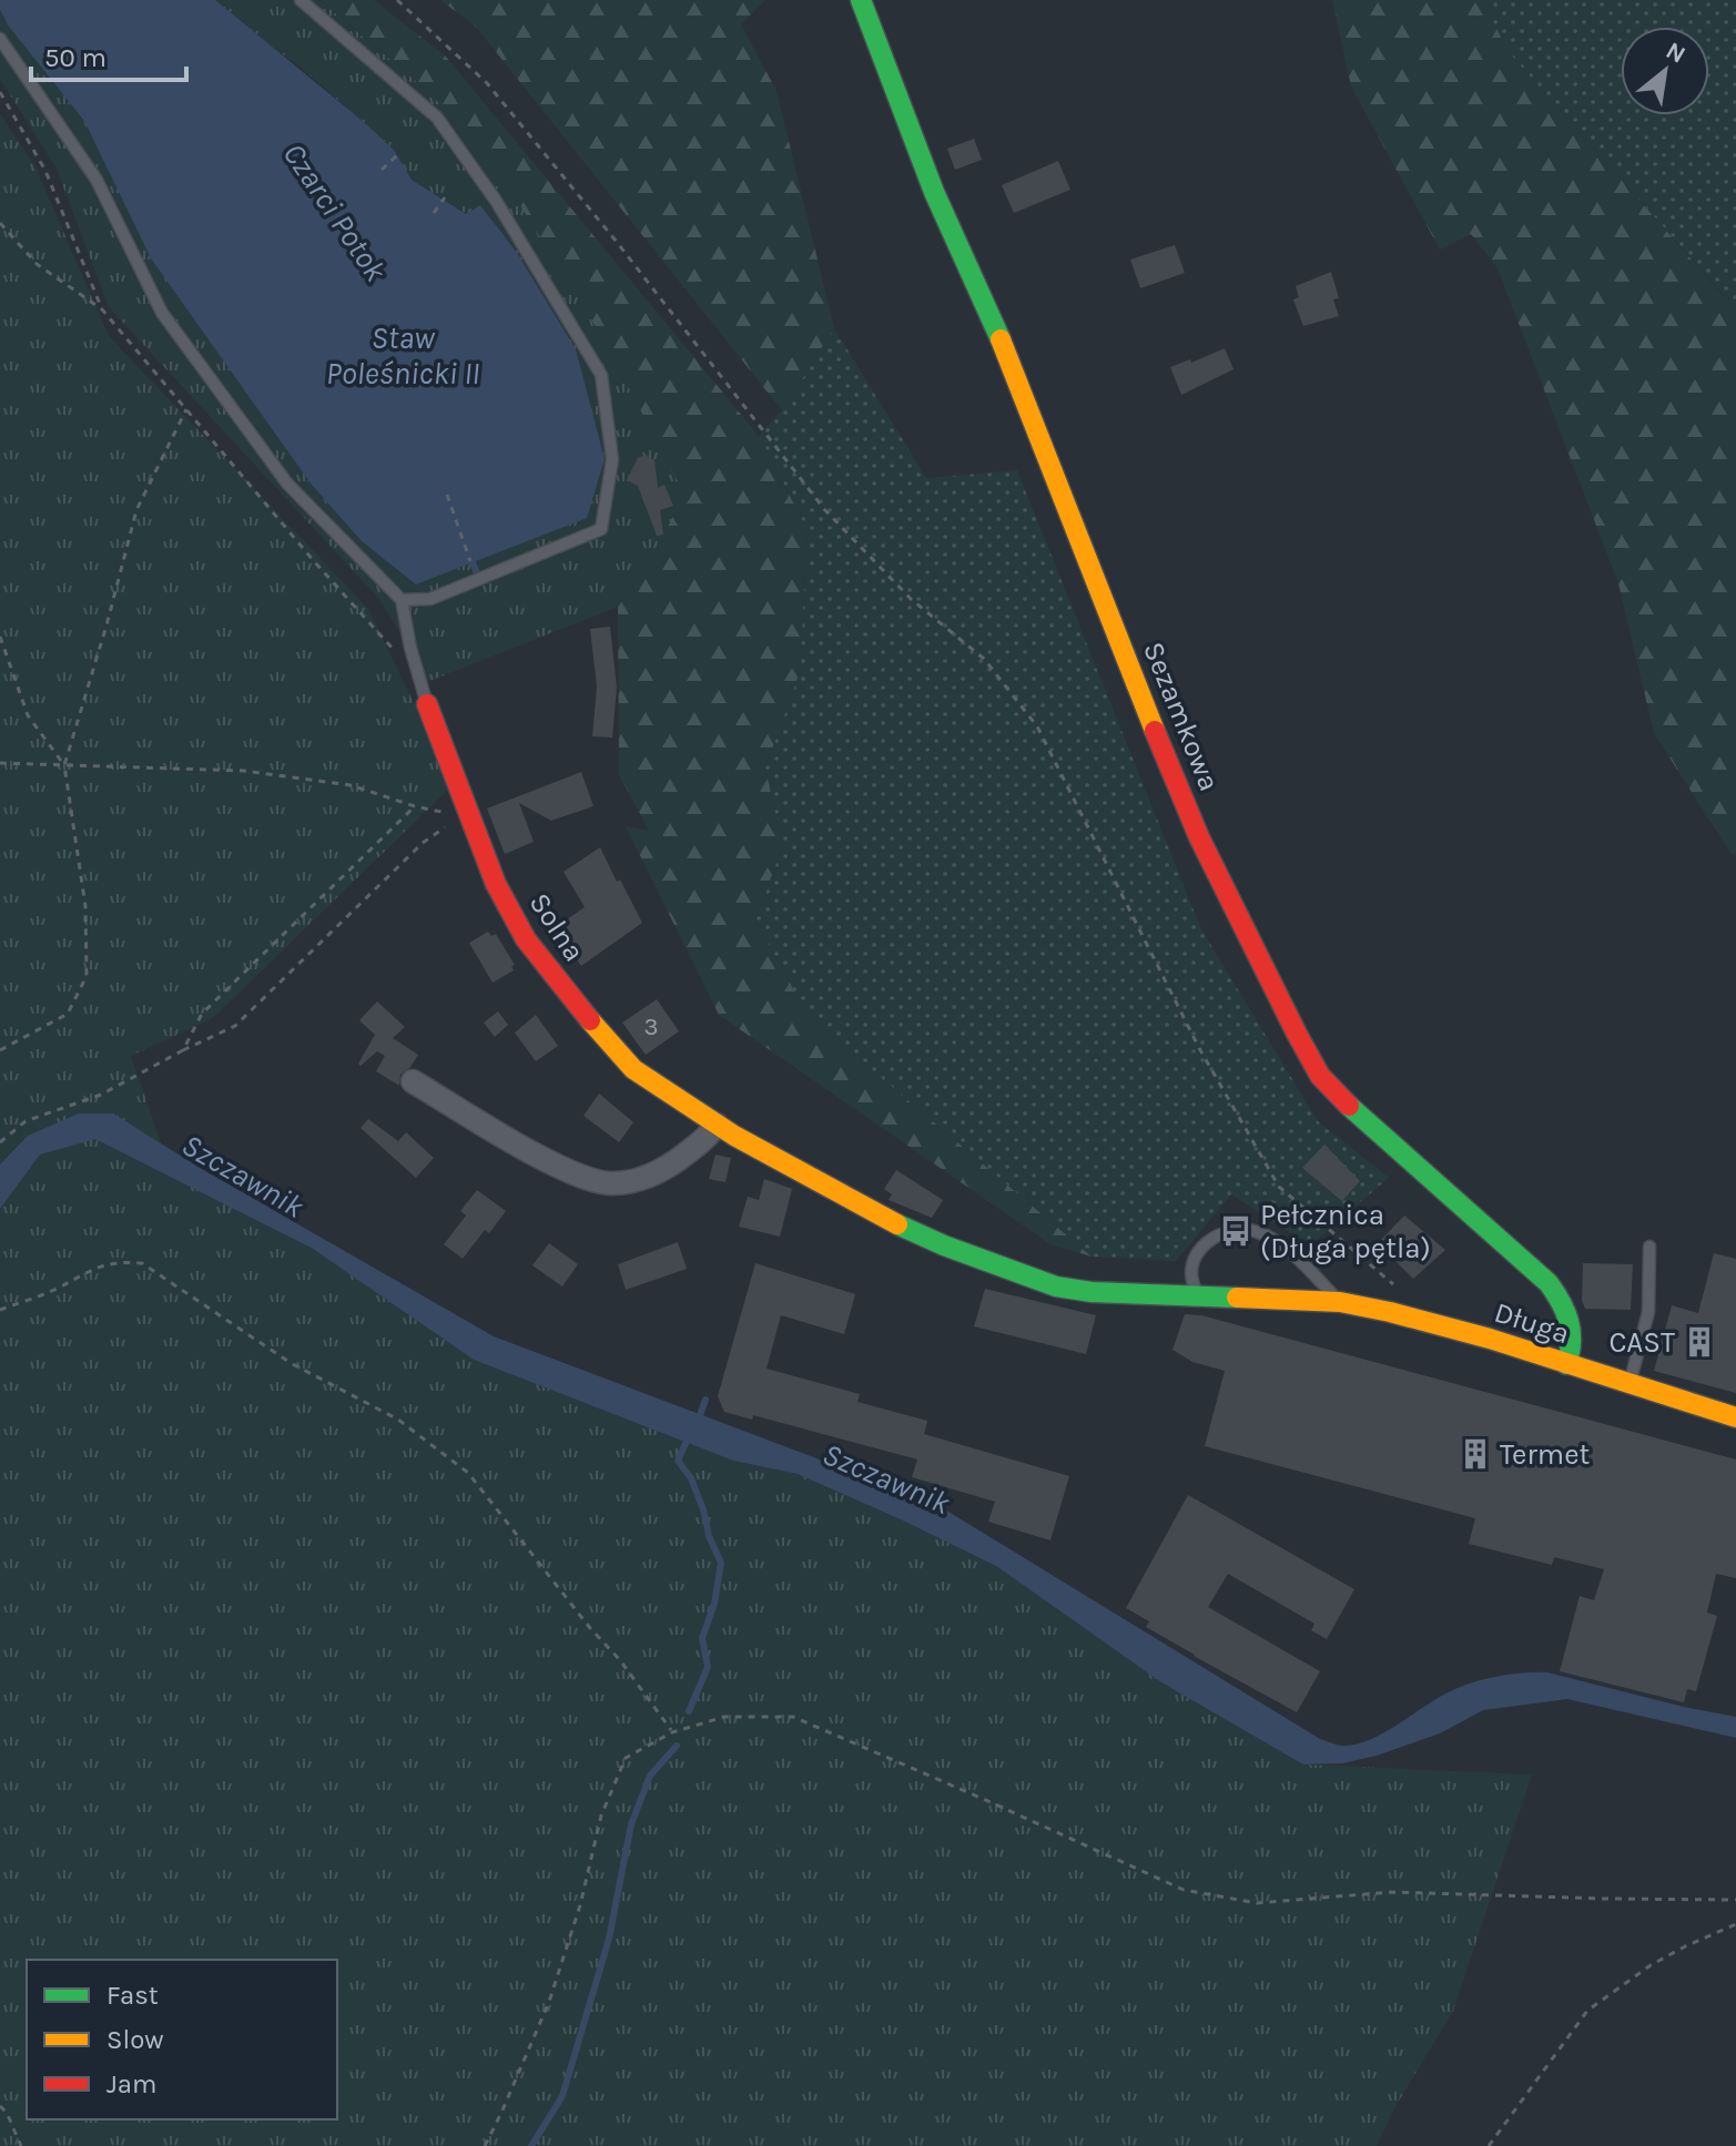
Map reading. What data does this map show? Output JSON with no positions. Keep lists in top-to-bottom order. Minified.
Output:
{"streets":{"street":["Sezamkowa","Solna","Długa"]},"crossings":[["Sezamkowa","Długa"],["Solna","Długa"]],"water":["Czarci Potok","Staw Poleśnicki II","Szczawnik"],"places":{"bus stop":["Pełcznica (Długa pętla)"],"building":["CAST","Termet"]},"house_numbers":["3"],"legend":["Fast","Slow","Jam"],"scale_bar":"50 m","north":"top right"}
